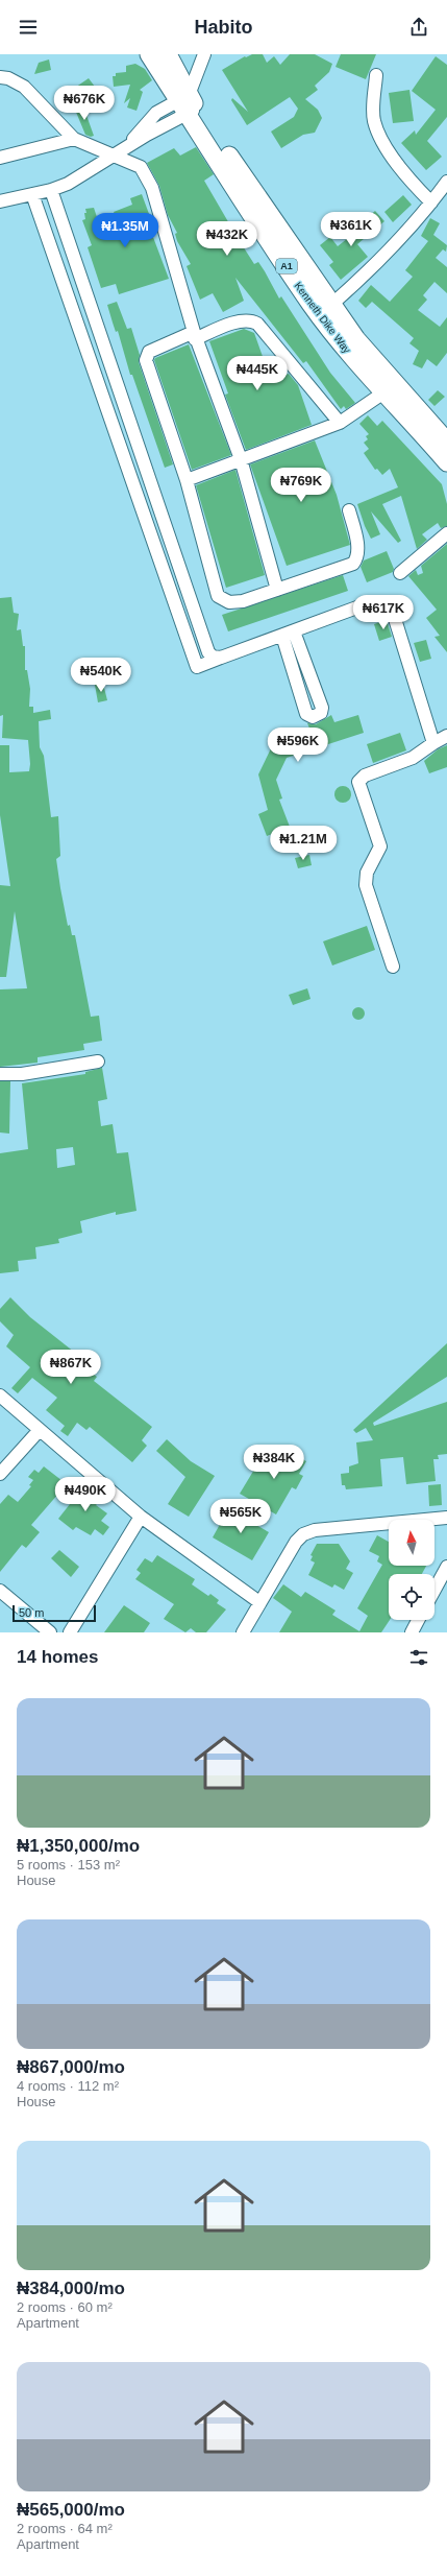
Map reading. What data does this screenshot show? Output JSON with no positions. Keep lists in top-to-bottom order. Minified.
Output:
{"streets":{"highway":["A1","Kenneth Dike Way"]},"scale_bar":"50 m","north":"top","page":{"header":"Habito","price":["₦676K","₦361K","₦1.35M","₦432K","₦445K","₦769K","₦617K","₦540K","₦596K","₦1.21M","₦867K","₦384K","₦490K","₦565K"],"scale":"50 m","heading":"14 homes","list":[{"name":"₦1,350,000/mo","note":"5 rooms · 153 m² · House"},{"name":"₦867,000/mo","note":"4 rooms · 112 m² · House"},{"name":"₦384,000/mo","note":"2 rooms · 60 m² · Apartment"},{"name":"₦565,000/mo","note":"2 rooms · 64 m² · Apartment"}]}}
